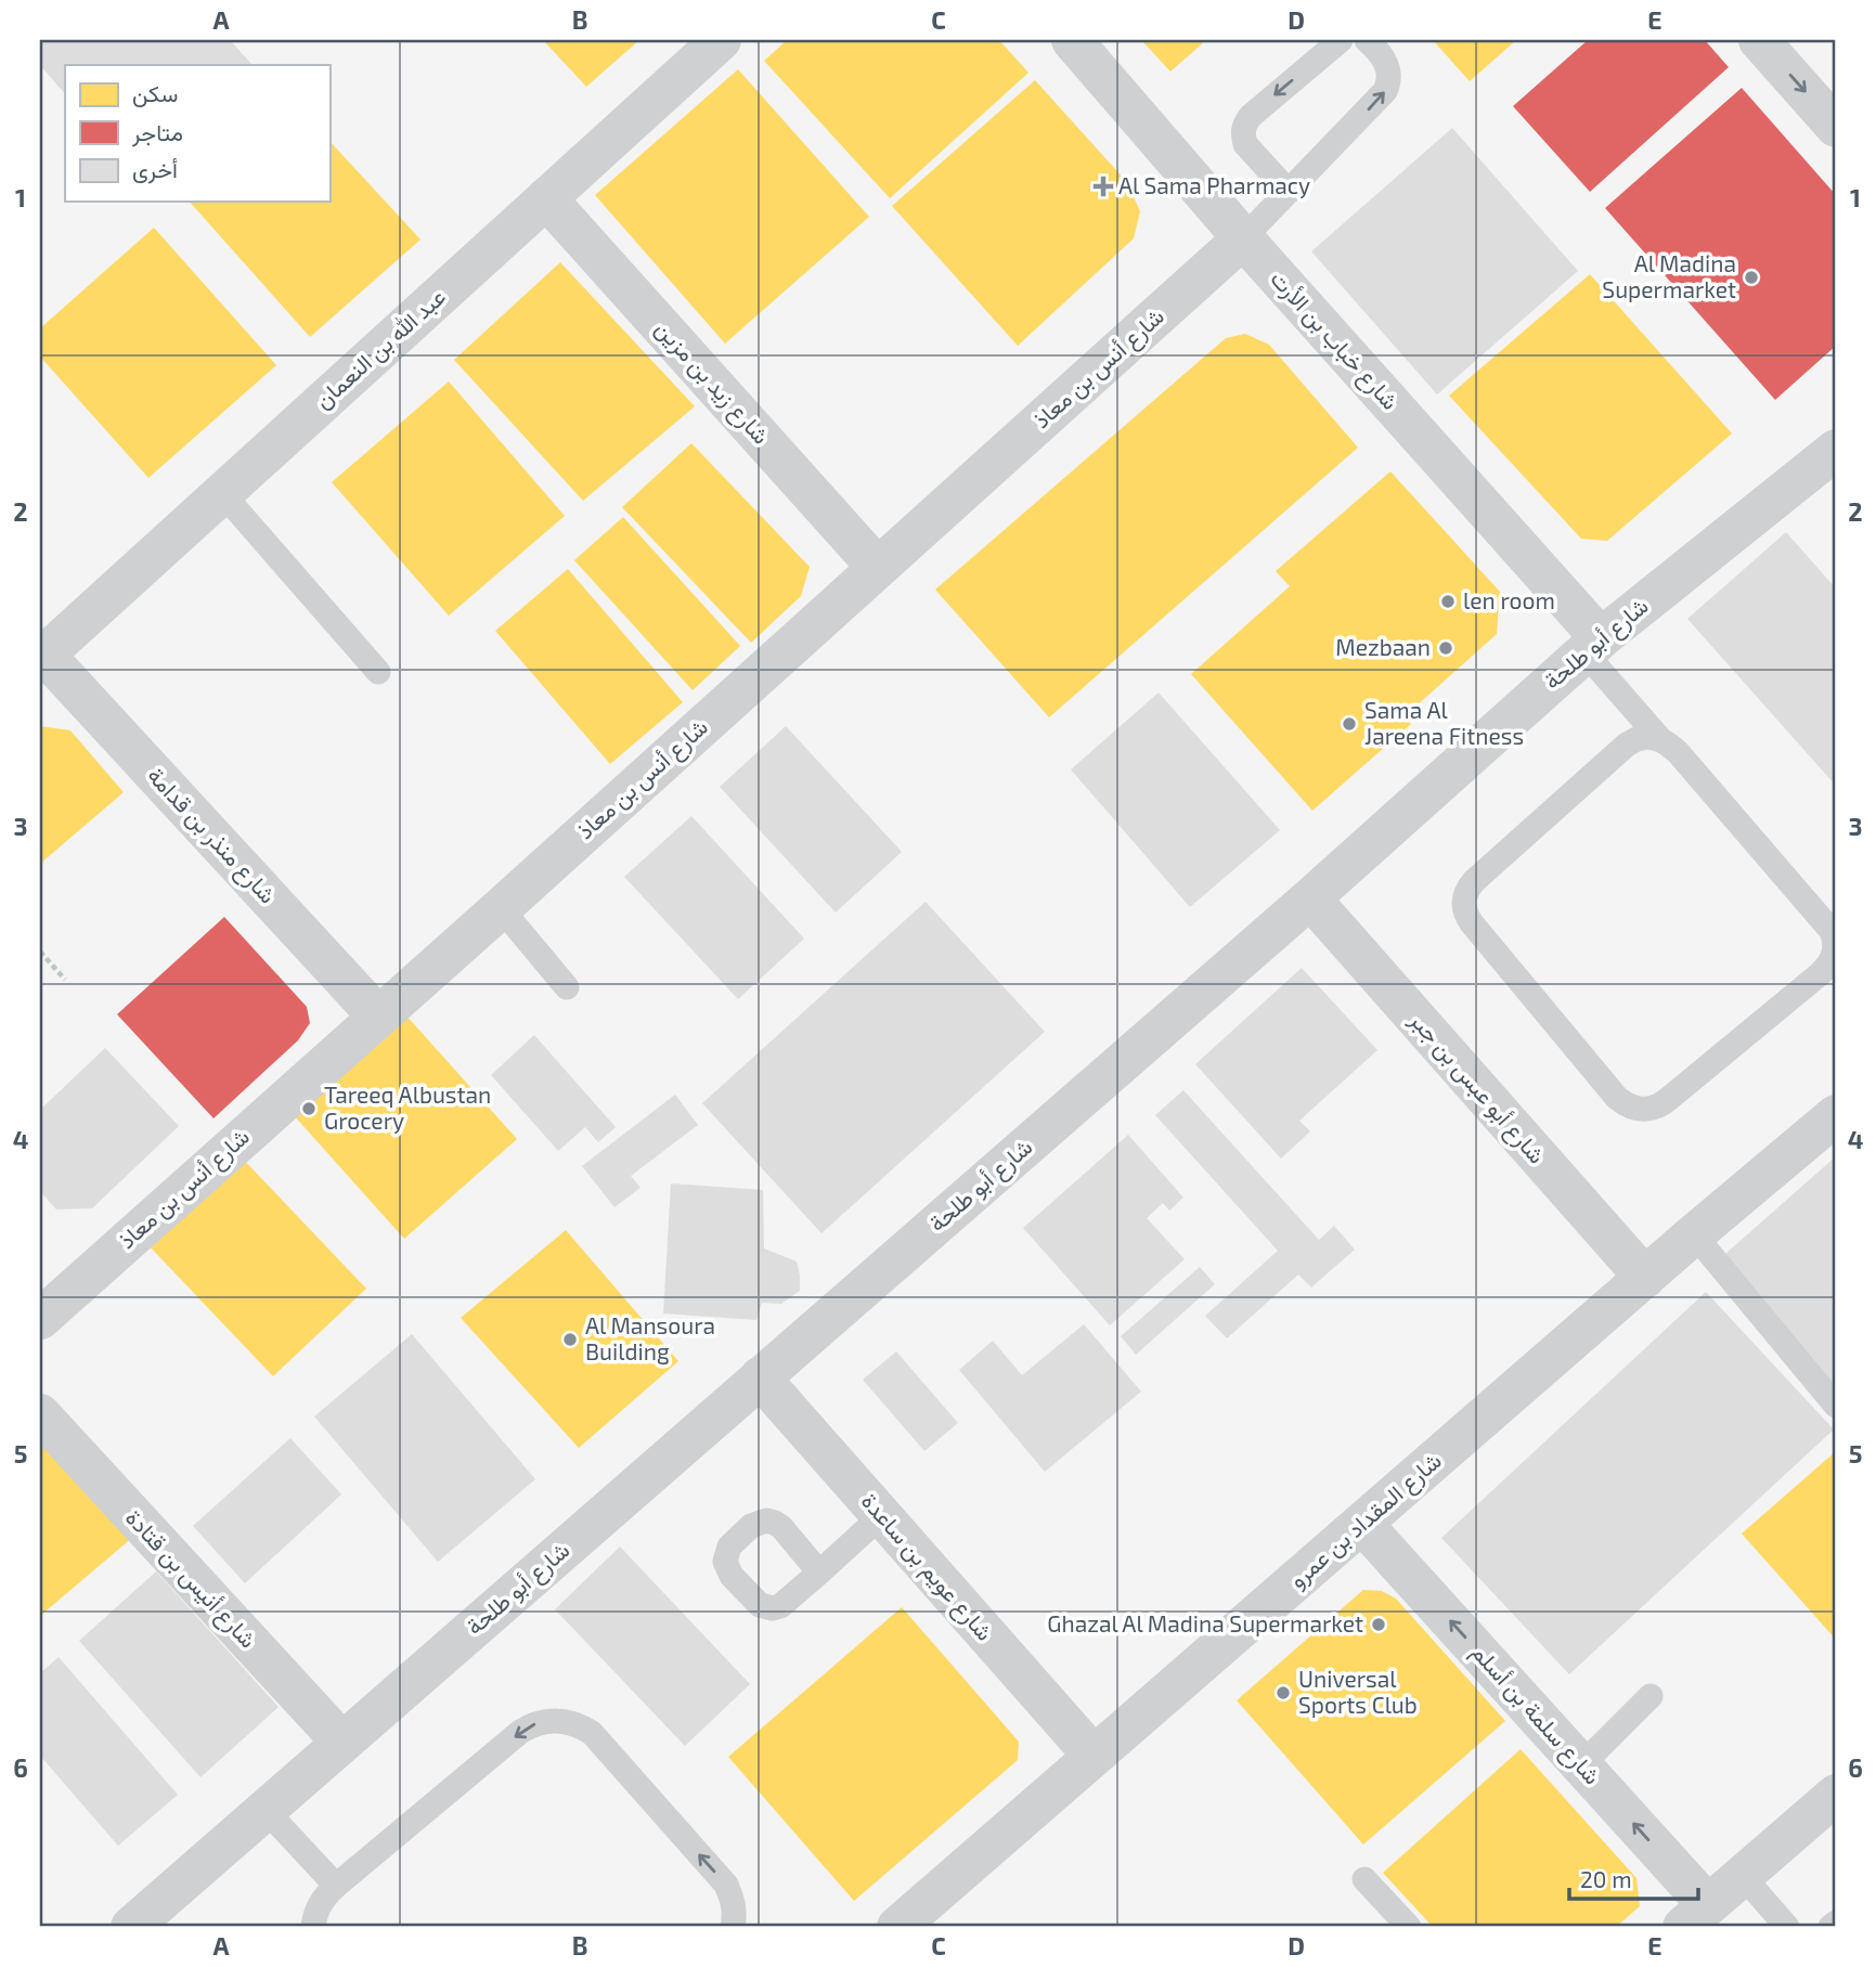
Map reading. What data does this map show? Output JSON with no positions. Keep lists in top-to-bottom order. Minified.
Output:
{"streets":{"street":["شارع خباب بن الأرت","عبد الله بن النعمان","شارع أنس بن معاذ","شارع زيد بن مزين","شارع أبو طلحة","شارع منذر بن قدامة","شارع أبو عبس بن جبر","شارع المقداد بن عمرو","شارع عويم بن ساعدة","شارع أنيس بن قتادة","شارع سلمة بن أسلم"]},"crossings":[["شارع خباب بن الأرت","شارع أنس بن معاذ"],["شارع خباب بن الأرت","شارع أبو طلحة"],["عبد الله بن النعمان","شارع زيد بن مزين"],["عبد الله بن النعمان","شارع منذر بن قدامة"],["شارع أنس بن معاذ","شارع زيد بن مزين"],["شارع أنس بن معاذ","شارع منذر بن قدامة"],["شارع أبو طلحة","شارع أبو عبس بن جبر"],["شارع أبو طلحة","شارع عويم بن ساعدة"],["شارع أبو طلحة","شارع أنيس بن قتادة"],["شارع أبو عبس بن جبر","شارع المقداد بن عمرو"],["شارع المقداد بن عمرو","شارع عويم بن ساعدة"],["شارع المقداد بن عمرو","شارع سلمة بن أسلم"]],"one_way":["شارع سلمة بن أسلم"],"places":{"health":["Al Sama Pharmacy"],"other":["Al Madina Supermarket","len room","Mezbaan","Sama Al Jareena Fitness","Tareeq Albustan Grocery","Al Mansoura Building","Ghazal Al Madina Supermarket","Universal Sports Club"]},"legend":["سكن","متاجر","أخرى"],"scale_bar":"20 m","grid":{"columns":["A","B","C","D","E"],"rows":["1","2","3","4","5","6"]}}
